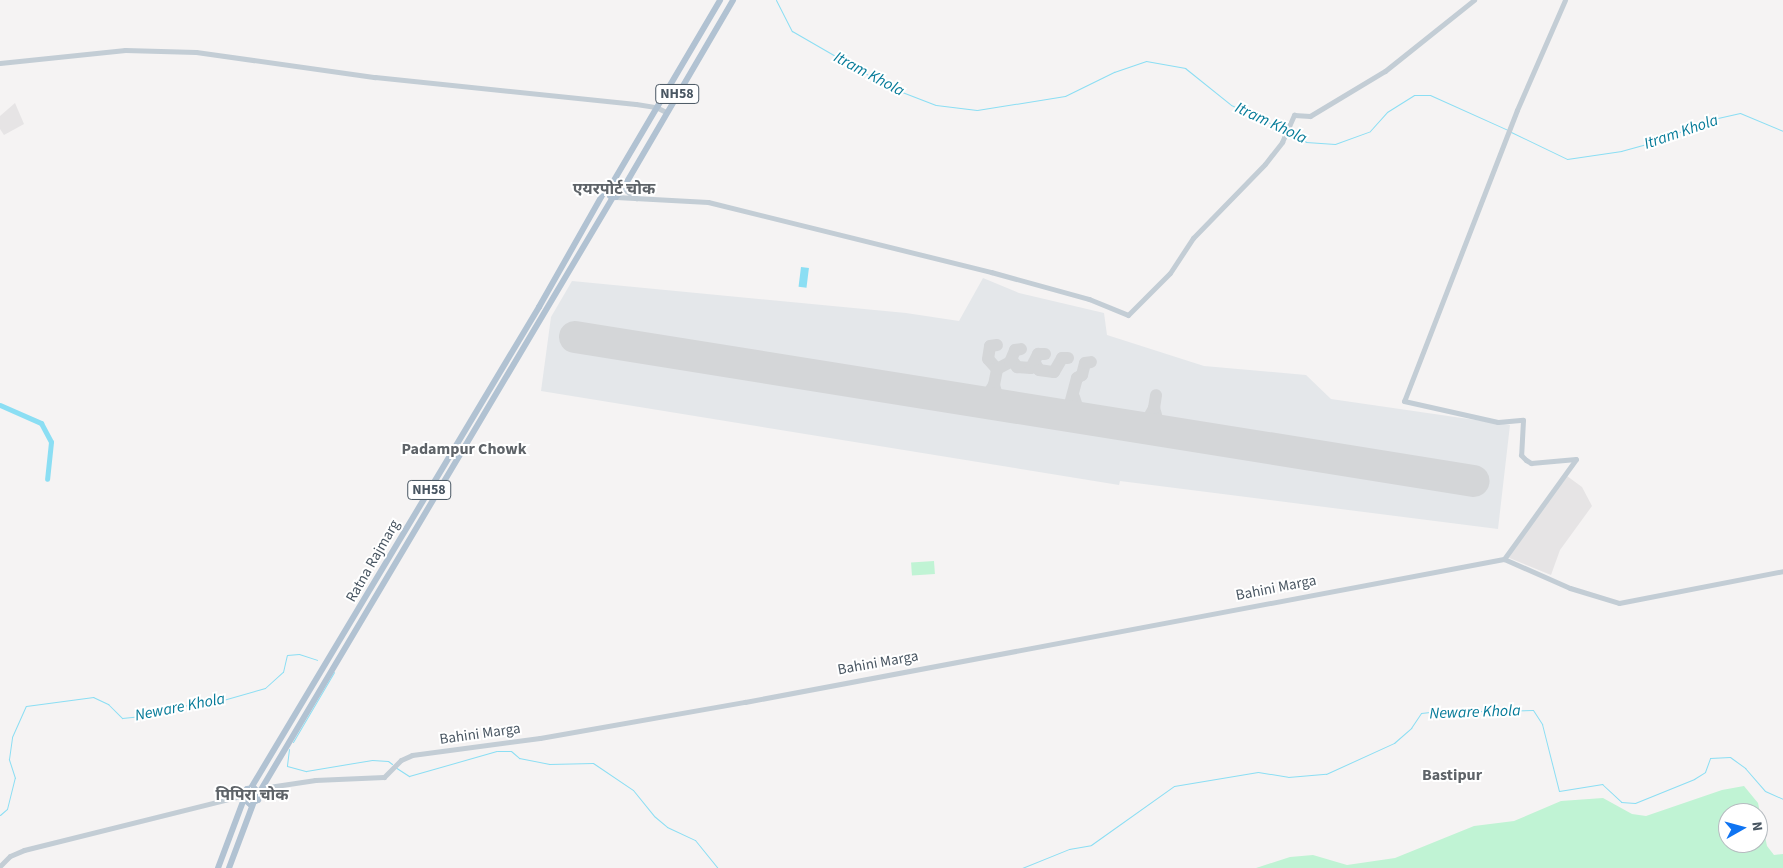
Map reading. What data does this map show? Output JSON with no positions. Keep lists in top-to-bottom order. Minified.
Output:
{"streets":{"main road":["NH58","Ratna Rajmarg"],"street":["Bahini Marga"]},"crossings":[["Ratna Rajmarg","Bahini Marga"]],"districts":["एयरपोर्ट चोक","Padampur Chowk","Bastipur","पिपिरा चोक"],"water":["Itram Khola","Neware Khola"],"north":"right"}
